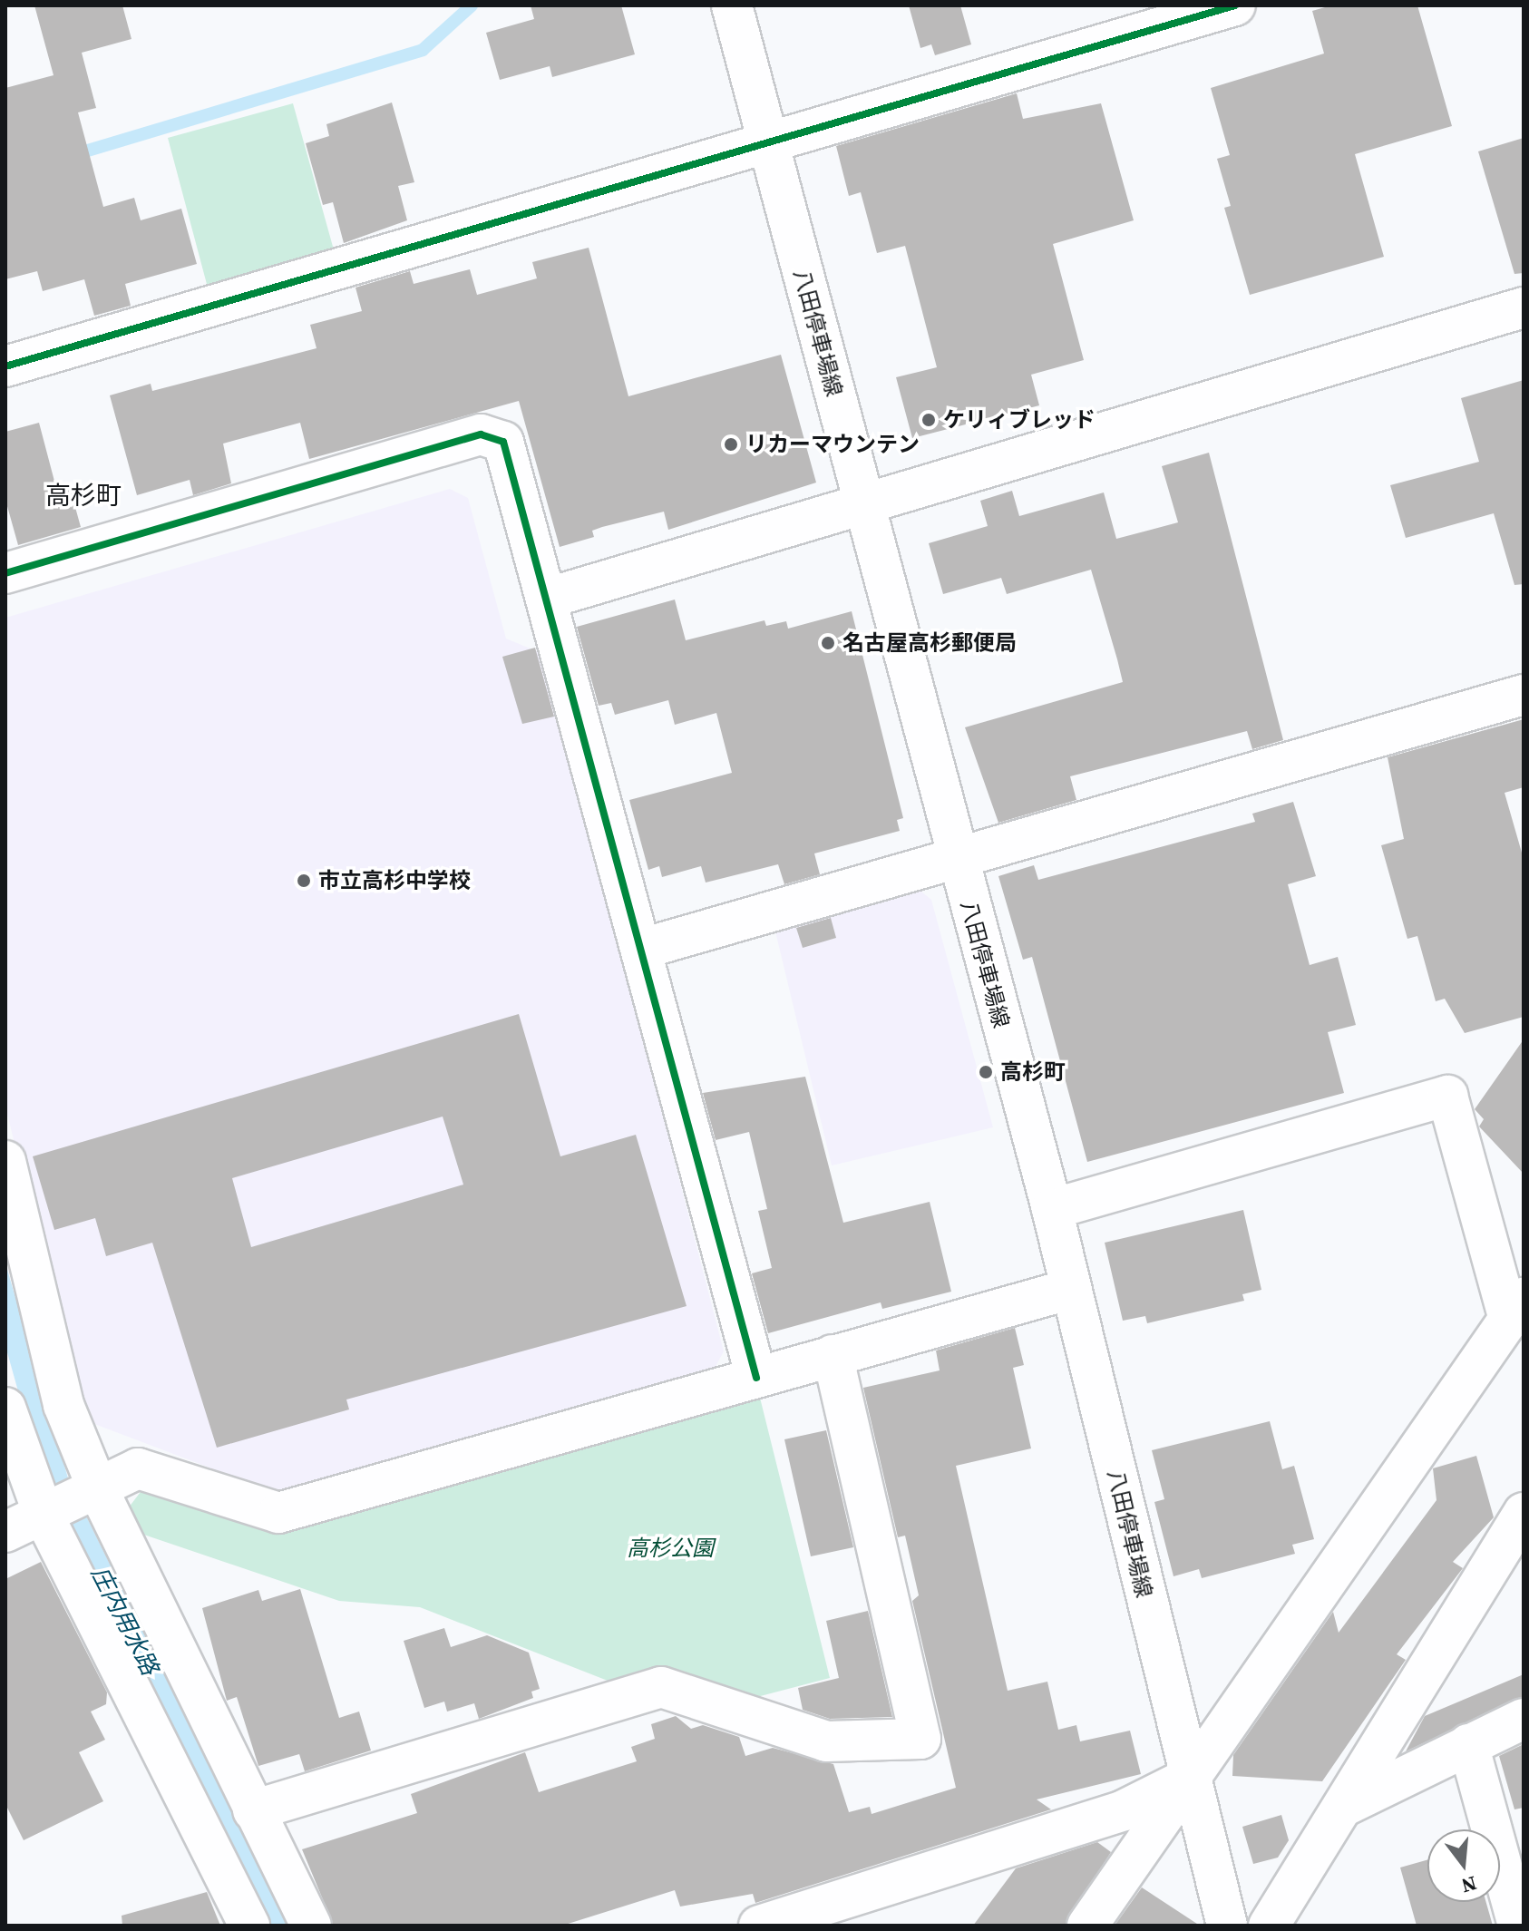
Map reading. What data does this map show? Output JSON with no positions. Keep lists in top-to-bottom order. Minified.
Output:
{"streets":{"street":["八田停車場線"]},"districts":["高杉町"],"water":["庄内用水路"],"parks":["高杉公園"],"places":["ケリィブレッド","リカーマウンテン","名古屋高杉郵便局","市立高杉中学校","高杉町"],"north":"bottom"}
